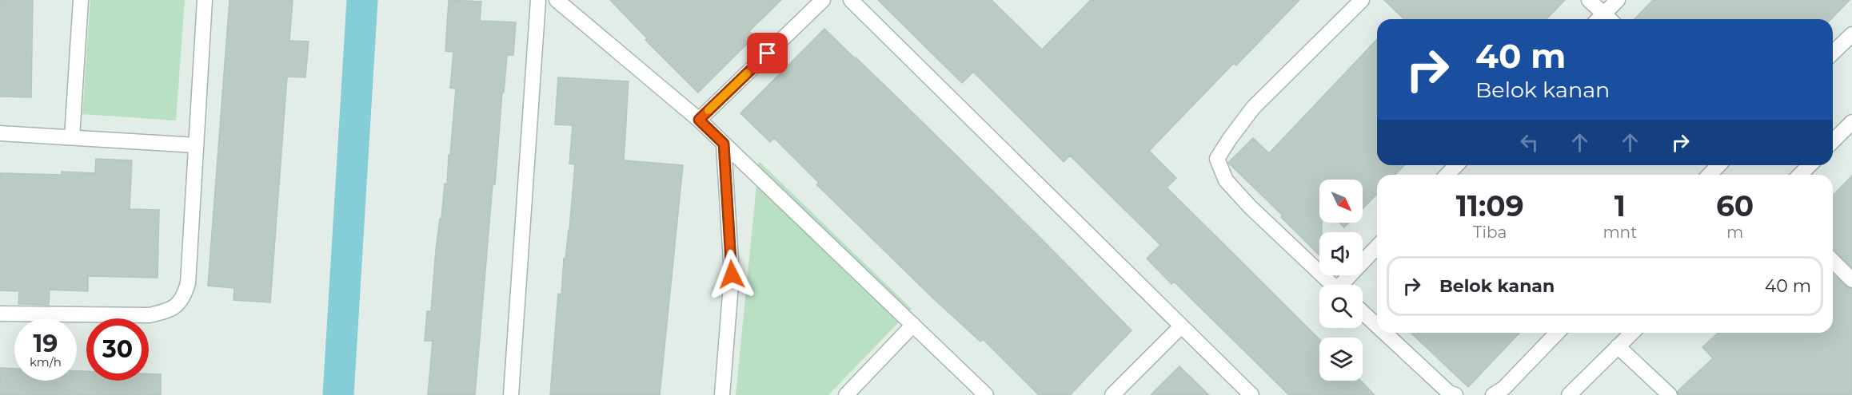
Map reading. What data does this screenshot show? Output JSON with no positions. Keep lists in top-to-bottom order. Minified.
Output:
{"north":"bottom right","page":{"turn":["40 m","Belok kanan"],"eta":["11:09","Tiba","1","mnt","60","m"],"list":[{"name":"Belok kanan","value":"40 m"}],"speed":"19 km/h","limit":"30"}}
